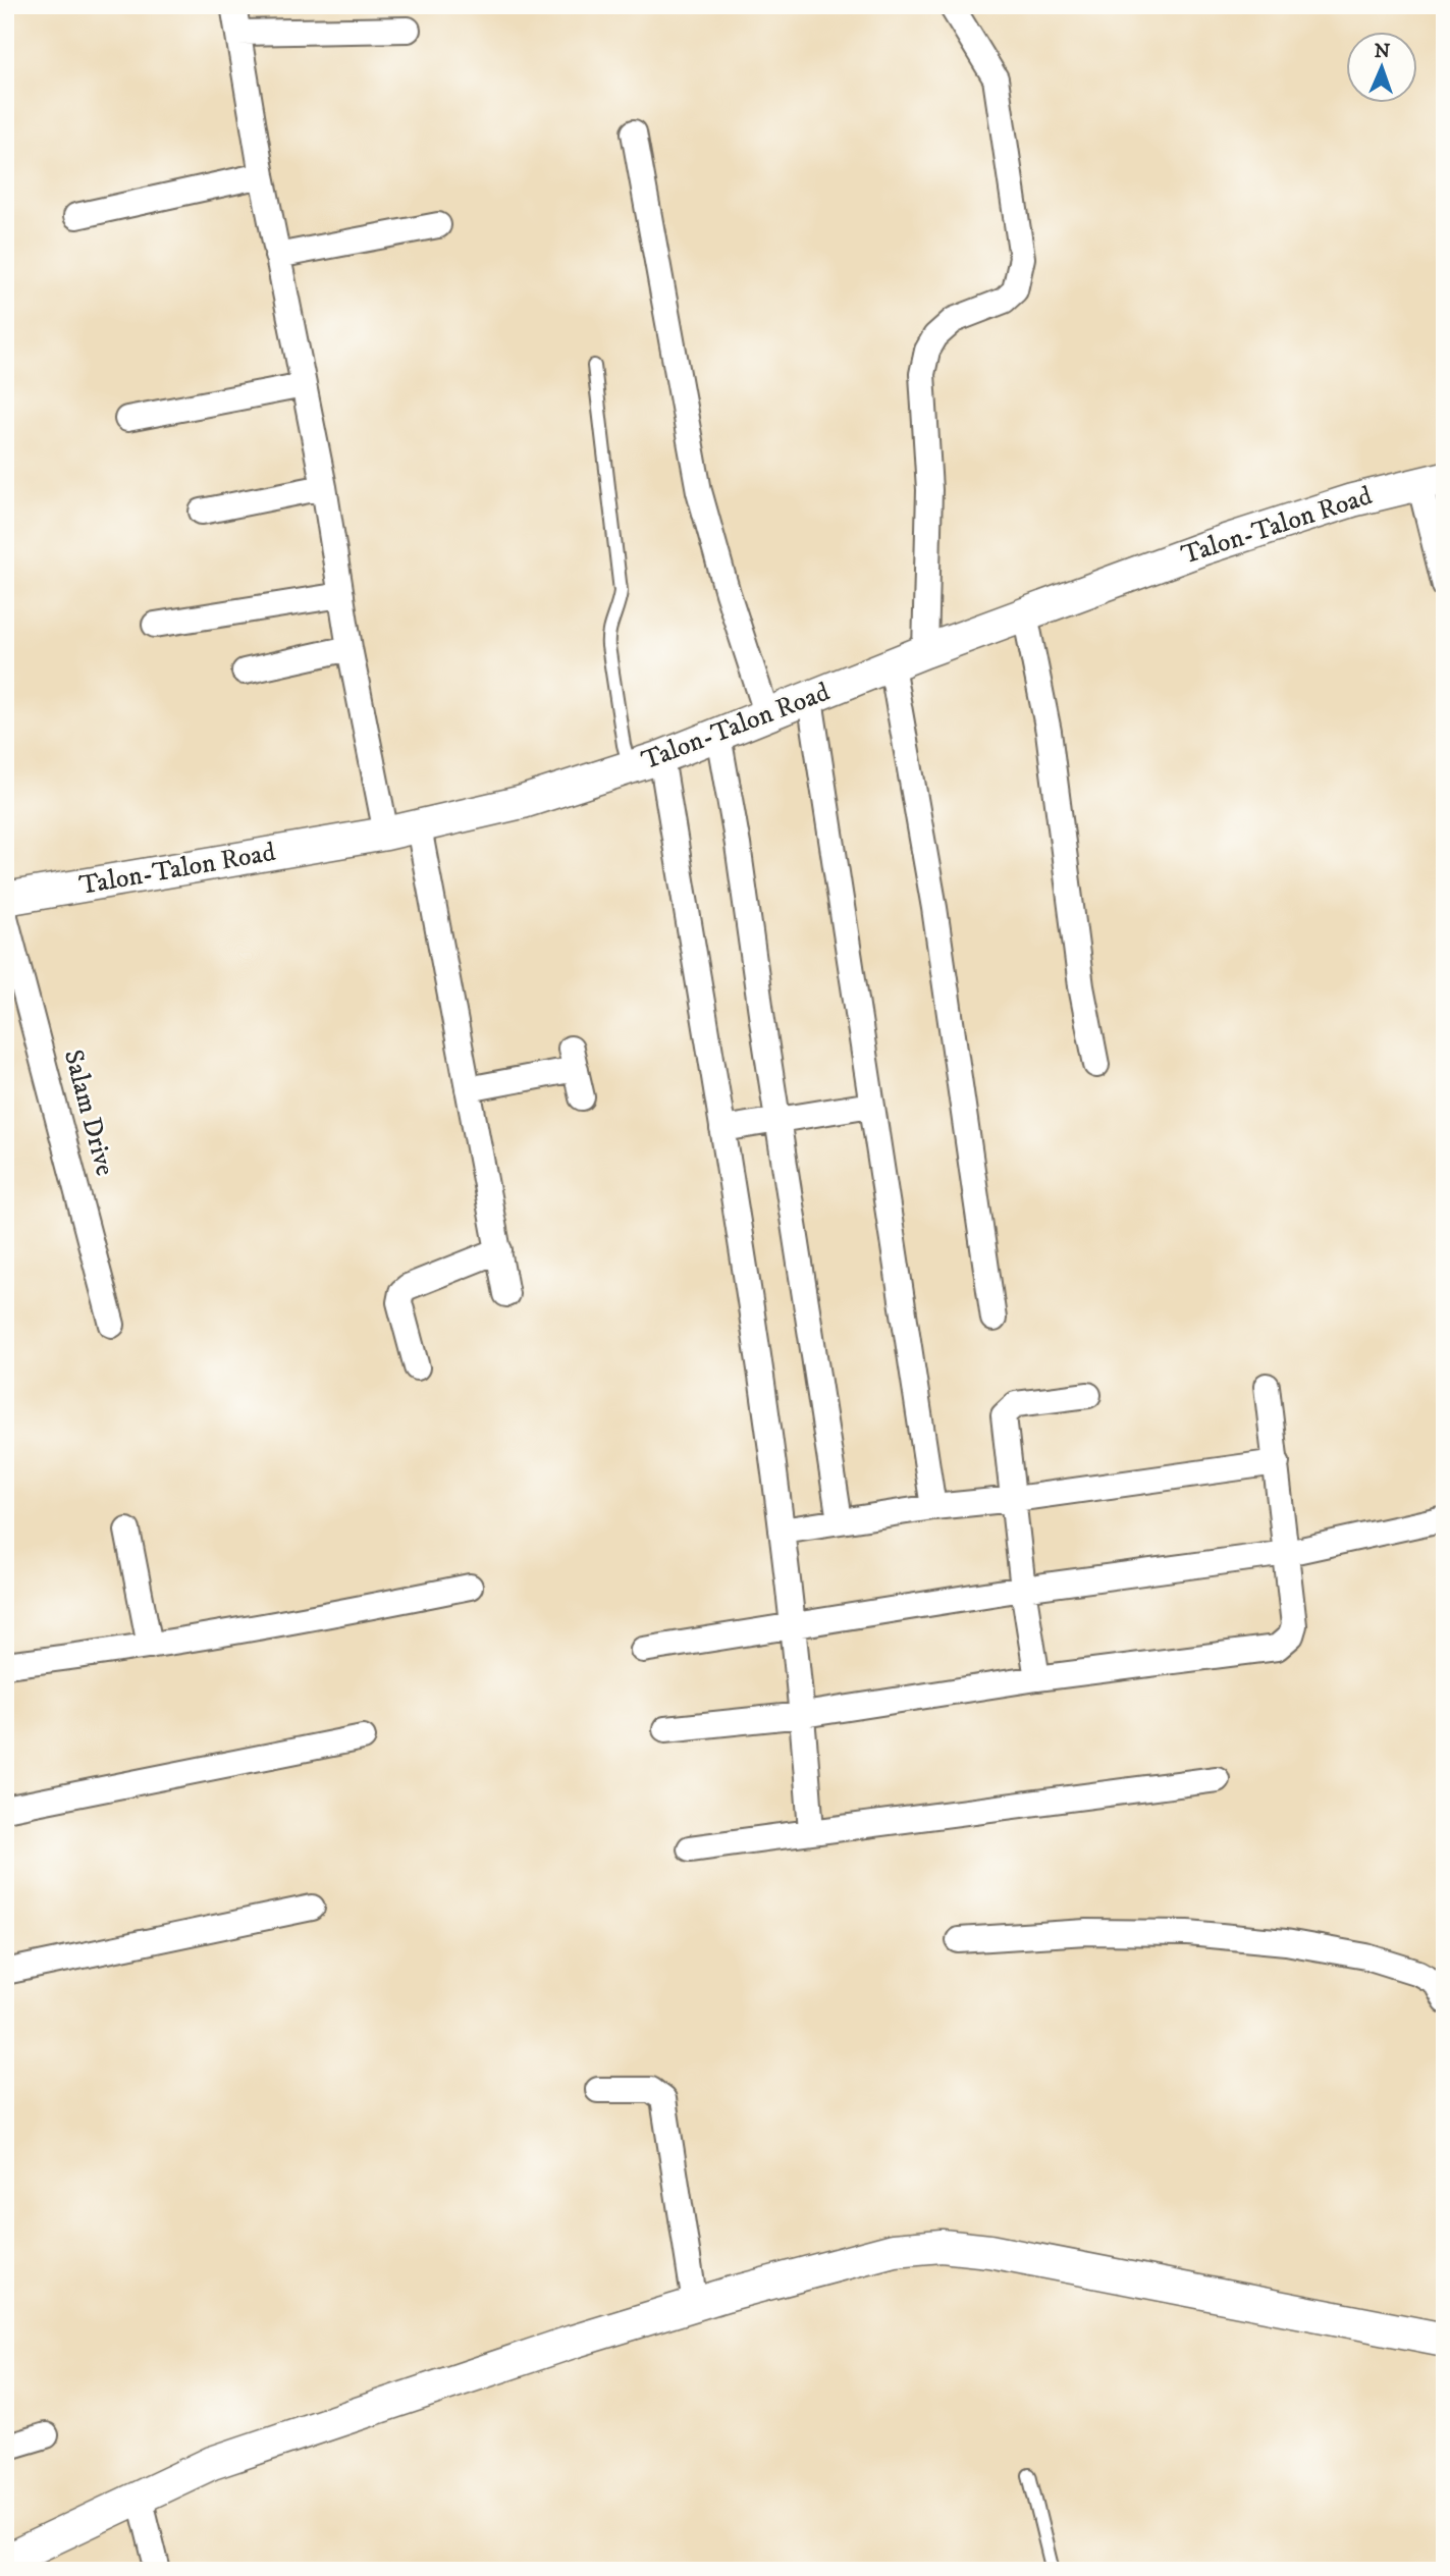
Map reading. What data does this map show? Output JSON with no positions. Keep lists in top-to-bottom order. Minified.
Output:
{"streets":{"street":["Talon-Talon Road","Salam Drive"]},"north":"top"}
